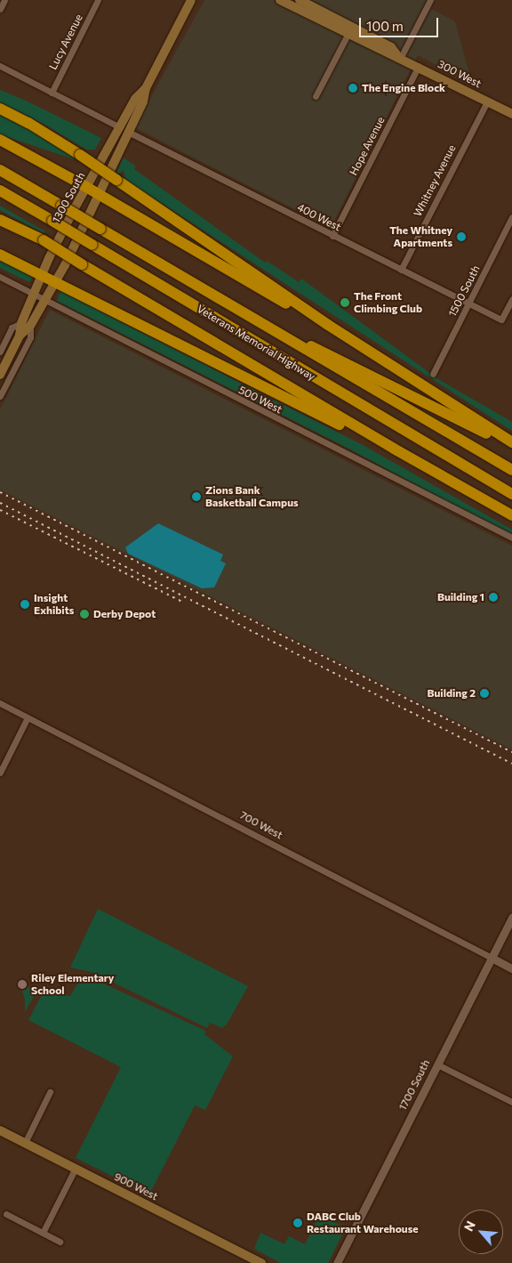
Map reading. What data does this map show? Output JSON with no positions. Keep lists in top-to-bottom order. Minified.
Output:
{"streets":{"highway":["Veterans Memorial Highway"],"main road":["300 West","1300 South","900 West"],"street":["Lucy Avenue","Hope Avenue","Whitney Avenue","400 West","1500 South","500 West","700 West","1700 South"]},"crossings":[["Lucy Avenue","400 West"],["300 West","Hope Avenue"],["300 West","Whitney Avenue"],["Hope Avenue","400 West"],["Whitney Avenue","400 West"],["1300 South","400 West"],["1300 South","500 West"],["400 West","1500 South"],["700 West","1700 South"]],"places":["The Engine Block","The Whitney Apartments","The Front Climbing Club","Zions Bank Basketball Campus","Building 1","Insight Exhibits","Derby Depot","Building 2","Riley Elementary School","DABC Club Restaurant Warehouse"],"scale_bar":"100 m","north":"top left"}
